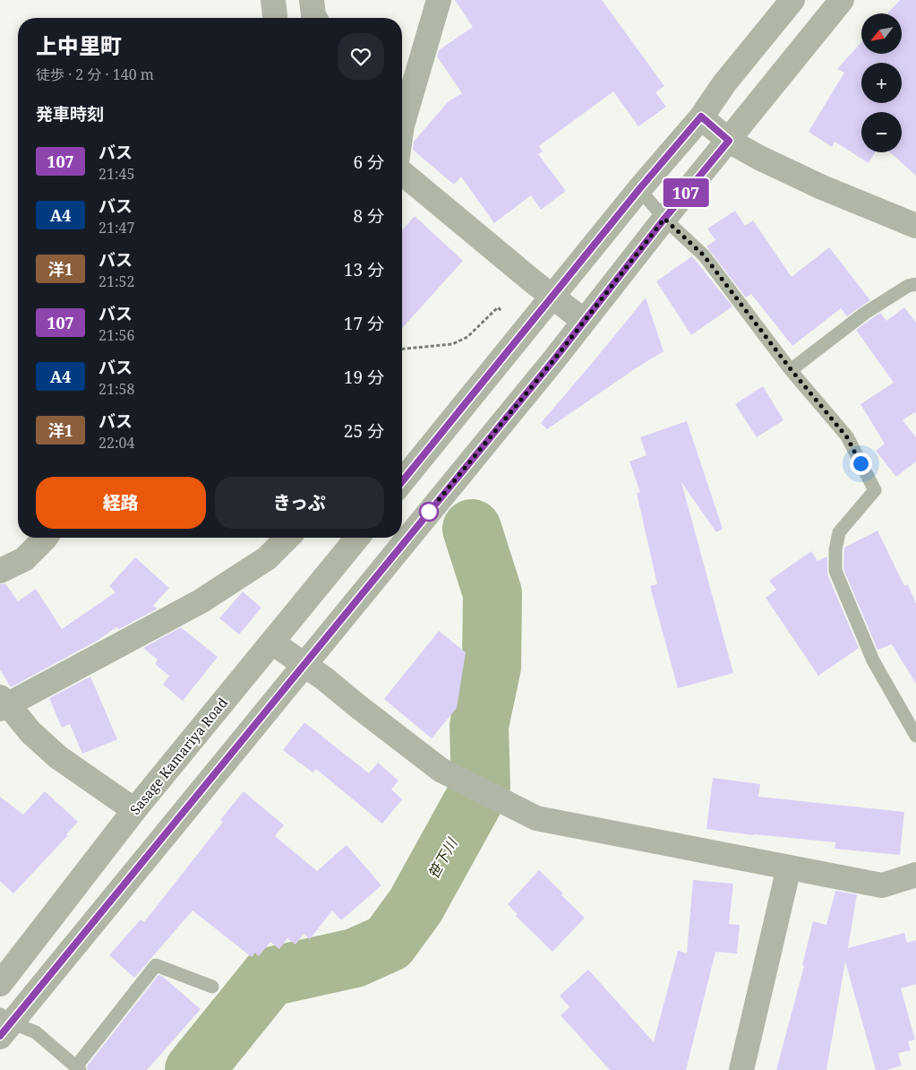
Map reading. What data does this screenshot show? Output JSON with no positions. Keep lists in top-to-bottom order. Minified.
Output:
{"streets":{"street":["Sasage Kamariya Road"]},"water":["笹下川"],"lines":["bus line 107"],"north":"bottom left","page":{"on_map":"107","map_buttons":["+","−"],"heading":[["上中里町","徒歩 · 2 分 · 140 m"],"発車時刻"],"list":[{"mark":"107","name":"バス","note":"21:45","value":"6 分"},{"mark":"A4","name":"バス","note":"21:47","value":"8 分"},{"mark":"洋1","name":"バス","note":"21:52","value":"13 分"},{"mark":"107","name":"バス","note":"21:56","value":"17 分"},{"mark":"A4","name":"バス","note":"21:58","value":"19 分"},{"mark":"洋1","name":"バス","note":"22:04","value":"25 分"}],"buttons":["経路","きっぷ"]}}
